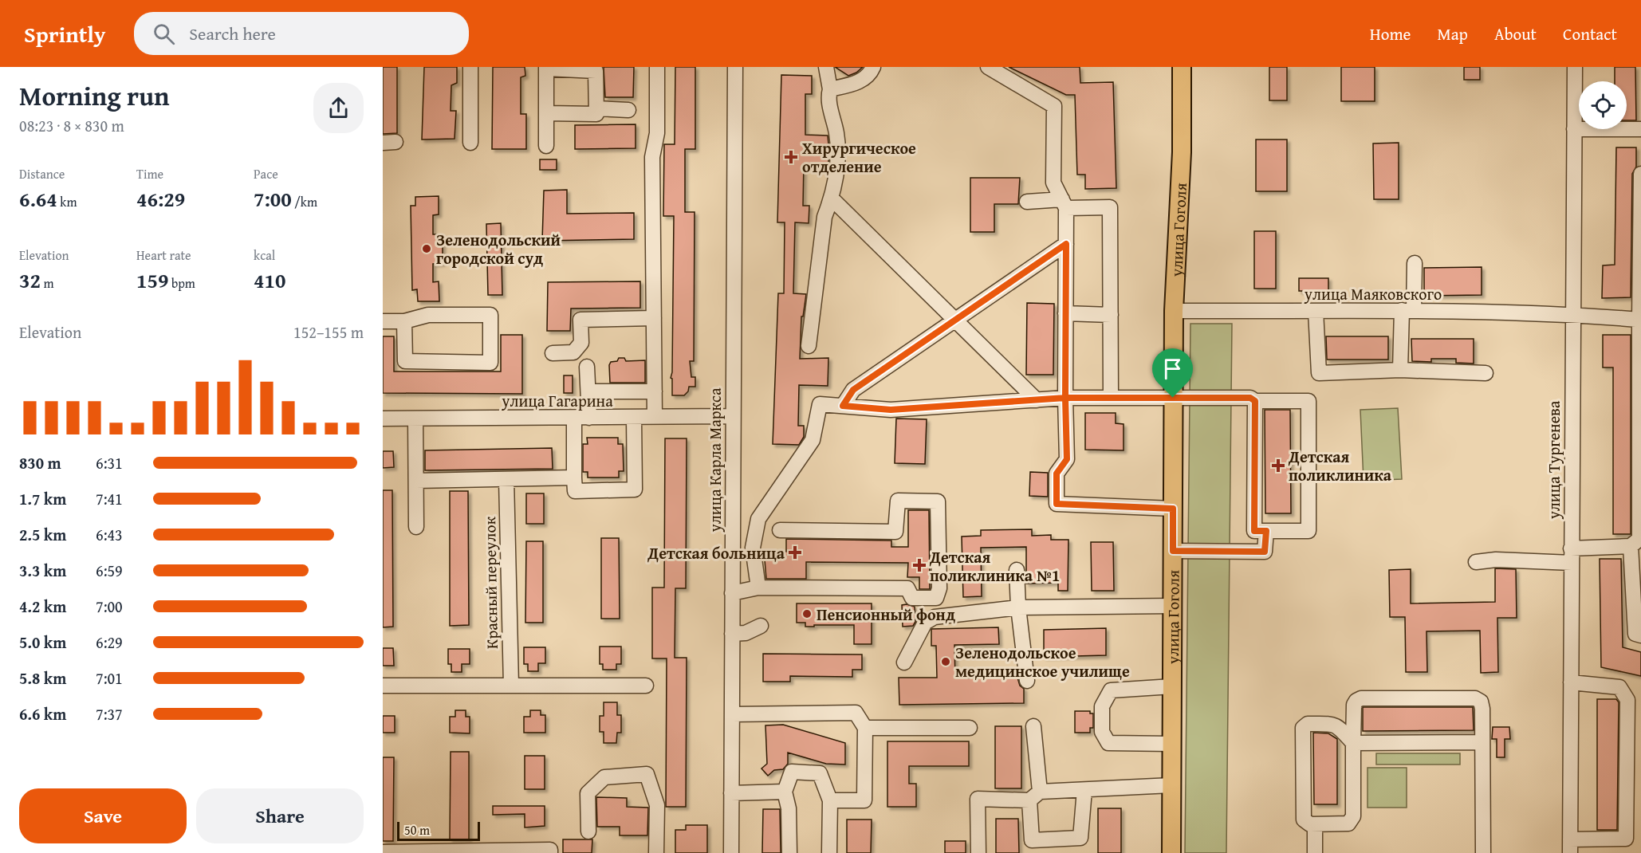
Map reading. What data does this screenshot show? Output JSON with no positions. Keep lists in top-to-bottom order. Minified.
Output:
{"streets":{"main road":["улица Гоголя"],"street":["улица Маяковского","улица Гагарина","улица Карла Маркса","улица Тургенева","Красный переулок"]},"crossings":[["улица Гоголя","улица Маяковского"],["улица Маяковского","улица Тургенева"],["улица Гагарина","улица Карла Маркса"]],"places":{"health":["Хирургическое отделение","Детская поликлиника","Детская больница","Детская поликлиника №1"],"other":["Зеленодольский городской суд","Пенсионный фонд","Зеленодольское медицинское училище"]},"scale_bar":"50 m","page":{"header":"Sprintly","search":"Search here","nav":["Home","Map","About","Contact"],"heading":["Morning run","08:23 · 8 × 830 m"],"stats":[["Distance","6.64 km"],["Time","46:29"],["Pace","7:00 /km"],["Elevation","32 m"],["Heart rate","159 bpm"],["kcal","410"]],"chart":["Elevation","152–155 m"],"list":[{"name":"830 m","note":"6:31"},{"name":"1.7 km","note":"7:41"},{"name":"2.5 km","note":"6:43"},{"name":"3.3 km","note":"6:59"},{"name":"4.2 km","note":"7:00"},{"name":"5.0 km","note":"6:29"},{"name":"5.8 km","note":"7:01"},{"name":"6.6 km","note":"7:37"}],"buttons":["Save","Share"],"scale":"50 m"}}
